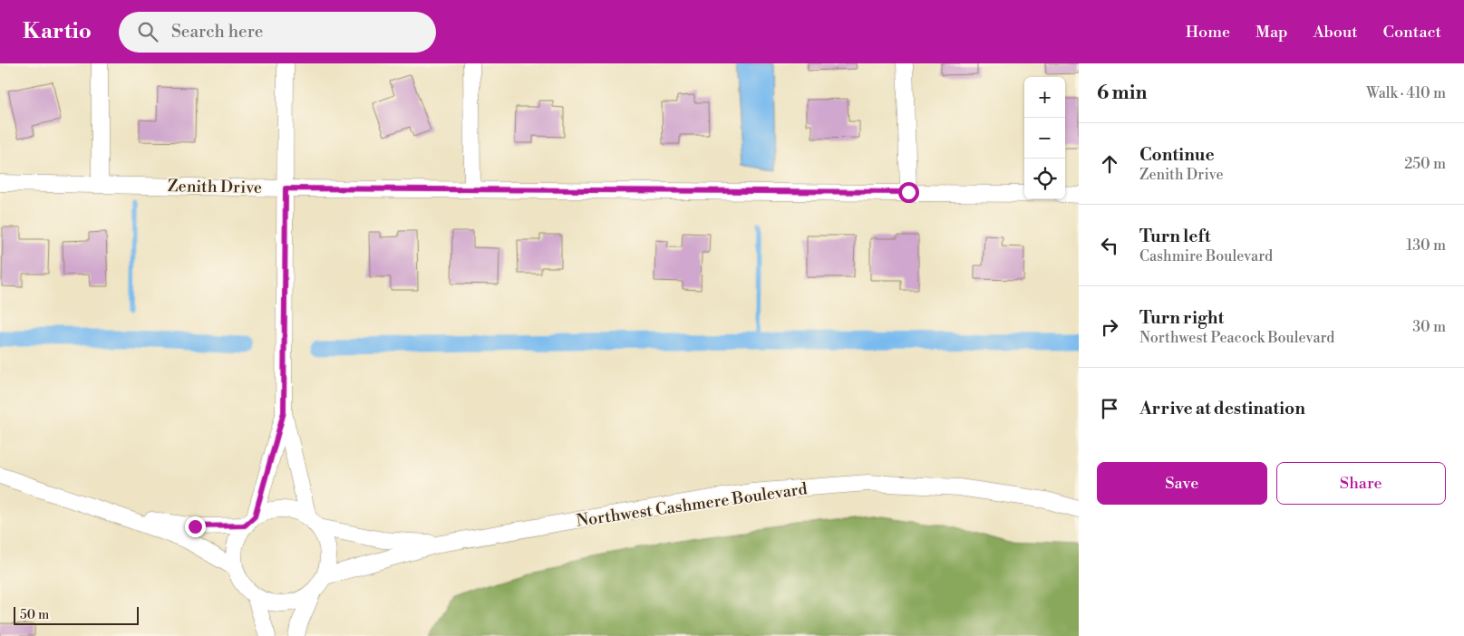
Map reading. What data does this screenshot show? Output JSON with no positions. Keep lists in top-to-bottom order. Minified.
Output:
{"streets":{"street":["Zenith Drive","Northwest Cashmere Boulevard"]},"scale_bar":"50 m","page":{"header":"Kartio","search":"Search here","nav":["Home","Map","About","Contact"],"heading":["6 min","Walk · 410 m"],"map_buttons":["+","−"],"list":[["Continue","Zenith Drive","250 m"],["Turn left","Cashmire Boulevard","130 m"],["Turn right","Northwest Peacock Boulevard","30 m"],"Arrive at destination"],"buttons":["Save","Share"],"scale":"50 m"}}
